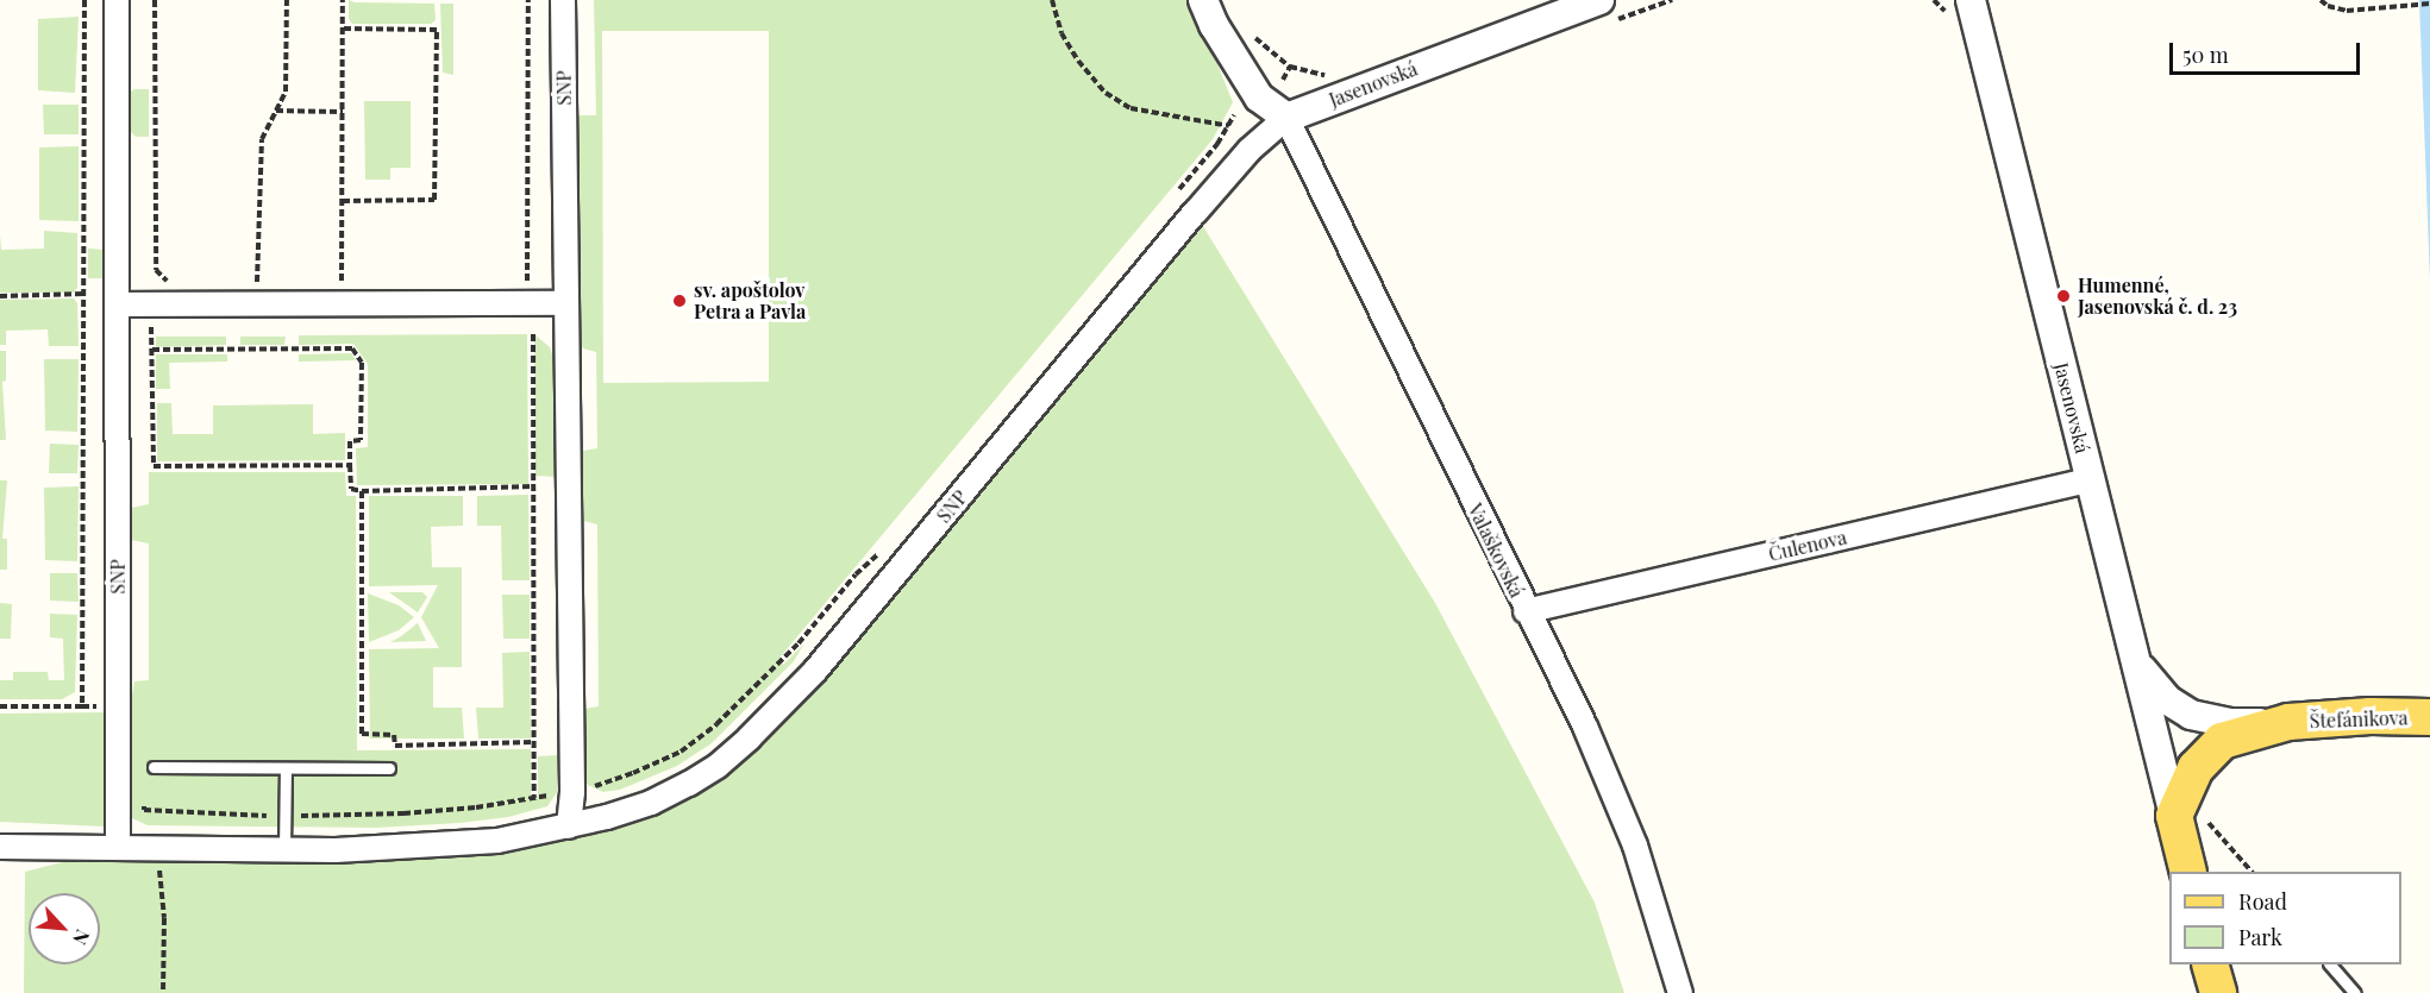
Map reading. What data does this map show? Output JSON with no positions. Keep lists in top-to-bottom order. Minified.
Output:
{"streets":{"main road":["Štefánikova"],"street":["Jasenovská","SNP","Čulenova","Valaškovská"]},"crossings":[["Jasenovská","SNP"],["Jasenovská","Čulenova"],["Jasenovská","Valaškovská"],["Jasenovská","Štefánikova"],["SNP","Valaškovská"],["Čulenova","Valaškovská"]],"places":["Humenné, Jasenovská č. d. 23","sv. apoštolov Petra a Pavla"],"legend":["Road","Park"],"scale_bar":"50 m","north":"bottom right"}
